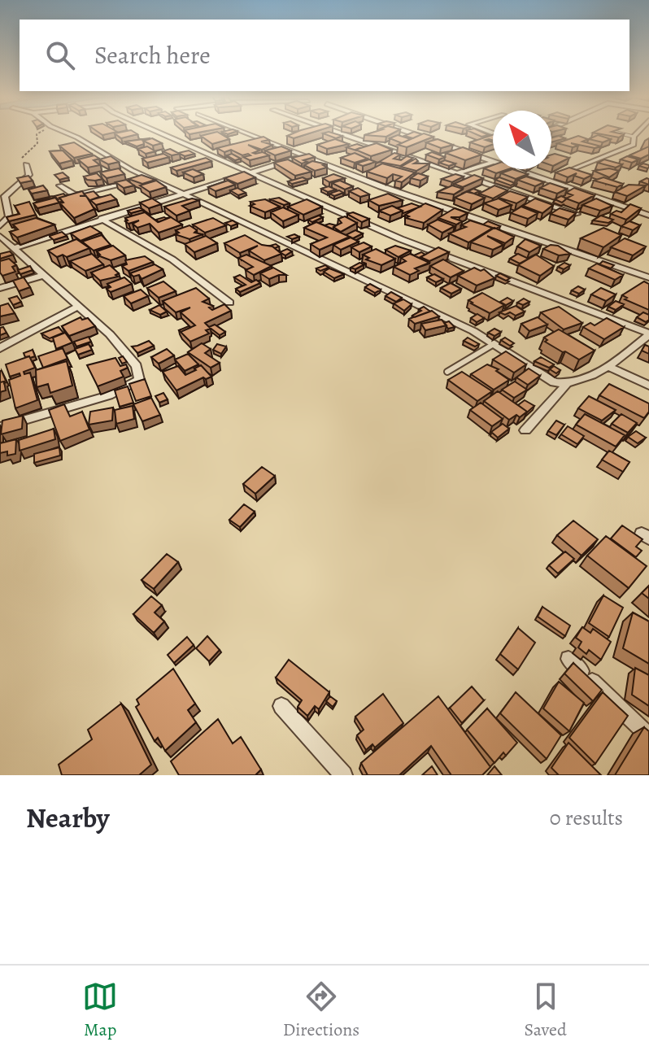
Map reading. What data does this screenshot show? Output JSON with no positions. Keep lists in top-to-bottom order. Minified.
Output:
{"north":"top left","page":{"search":"Search here","heading":["Nearby","0 results"],"nav":["Map","Directions","Saved"]}}
